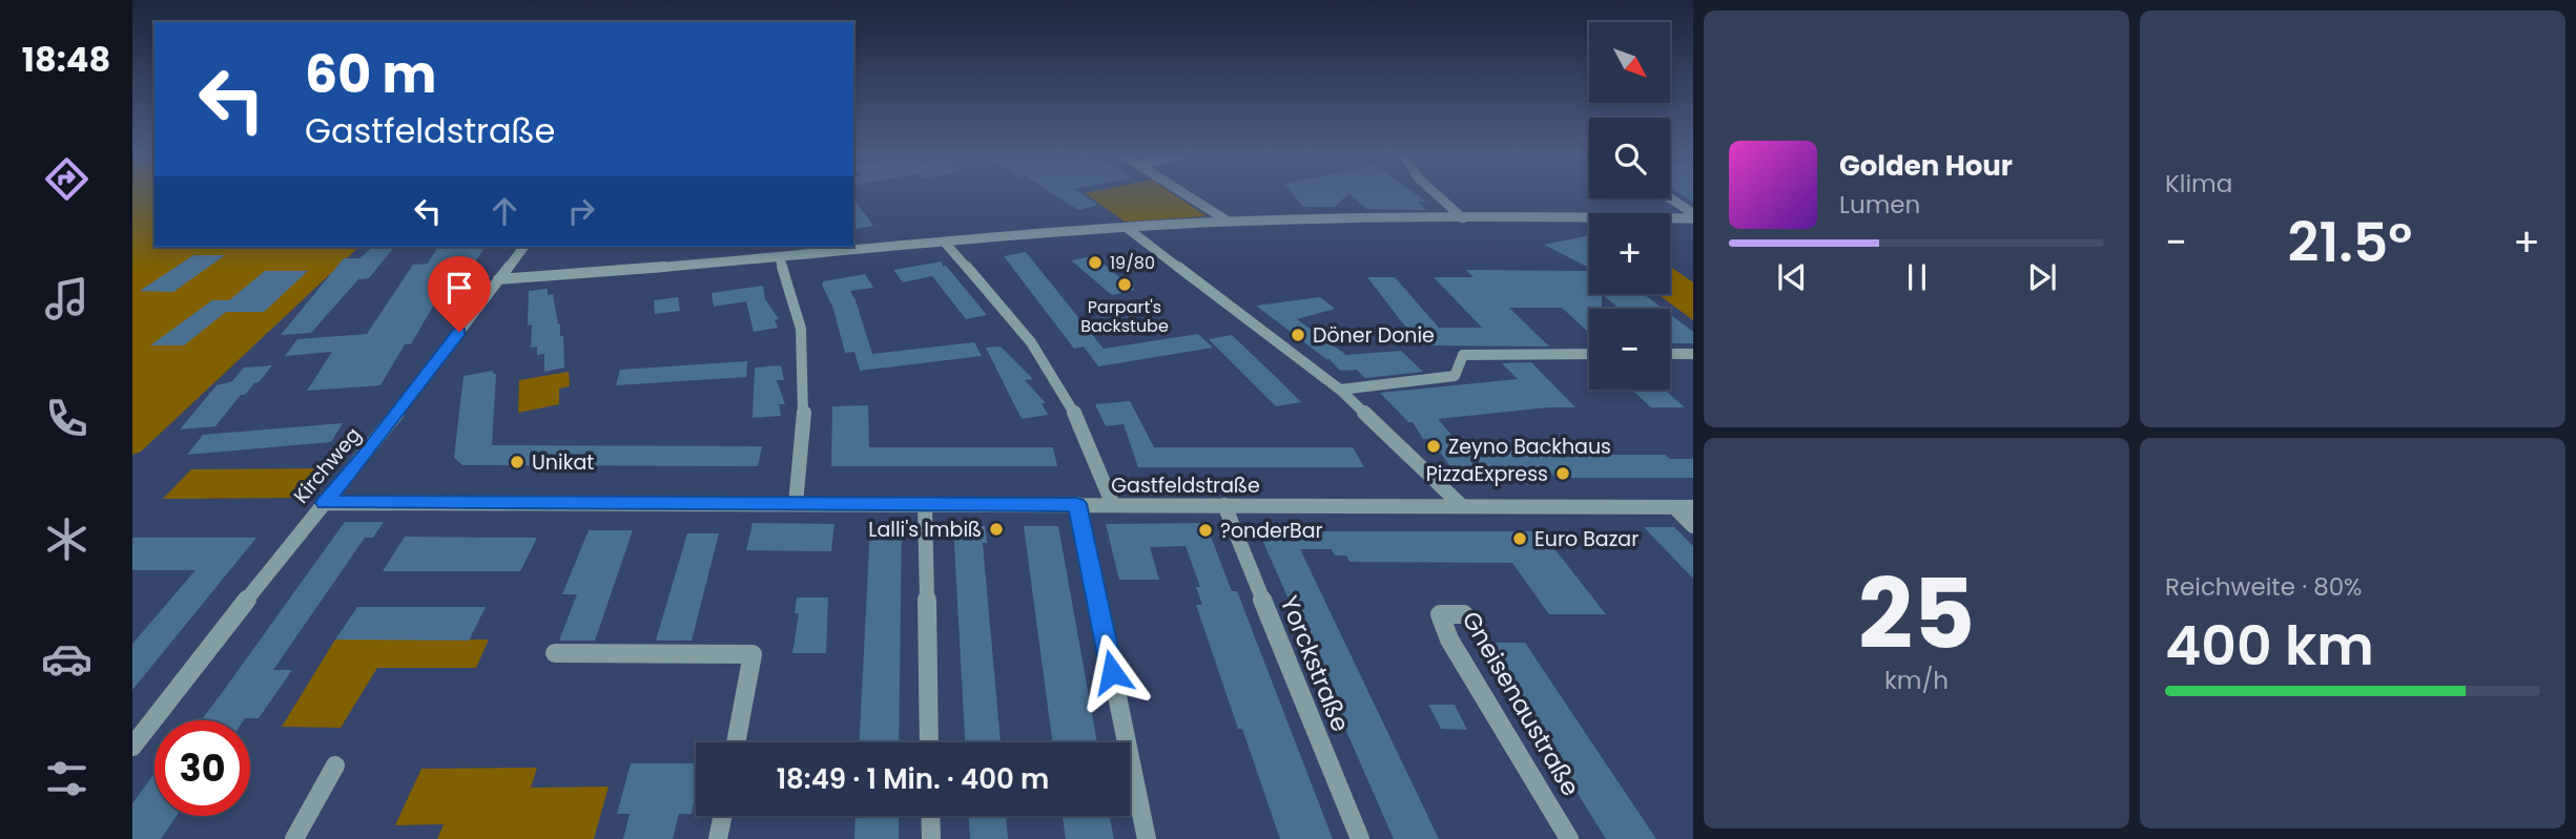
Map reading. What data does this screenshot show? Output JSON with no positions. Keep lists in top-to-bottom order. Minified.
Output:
{"streets":{"street":["Kirchweg","Gastfeldstraße","Yorckstraße","Gneisenaustraße"]},"crossings":[["Kirchweg","Gastfeldstraße"],["Gastfeldstraße","Yorckstraße"]],"places":["19/80","Parpart's Backstube","Döner Donie","Zeyno Backhaus","Unikat","PizzaExpress","Lalli's Imbiß","?onderBar","Euro Bazar"],"north":"bottom right","page":{"tabs":"18:48","tile":["Klima",["25","km/h"],["Reichweite · 80%","400 km"]],"map_buttons":["+","−"],"turn":["60 m","Gastfeldstraße"],"song":["Golden Hour","Lumen"],"heat":["−","21.5°","+"],"limit":"30","trip":"18:49 · 1 Min. · 400 m"}}
